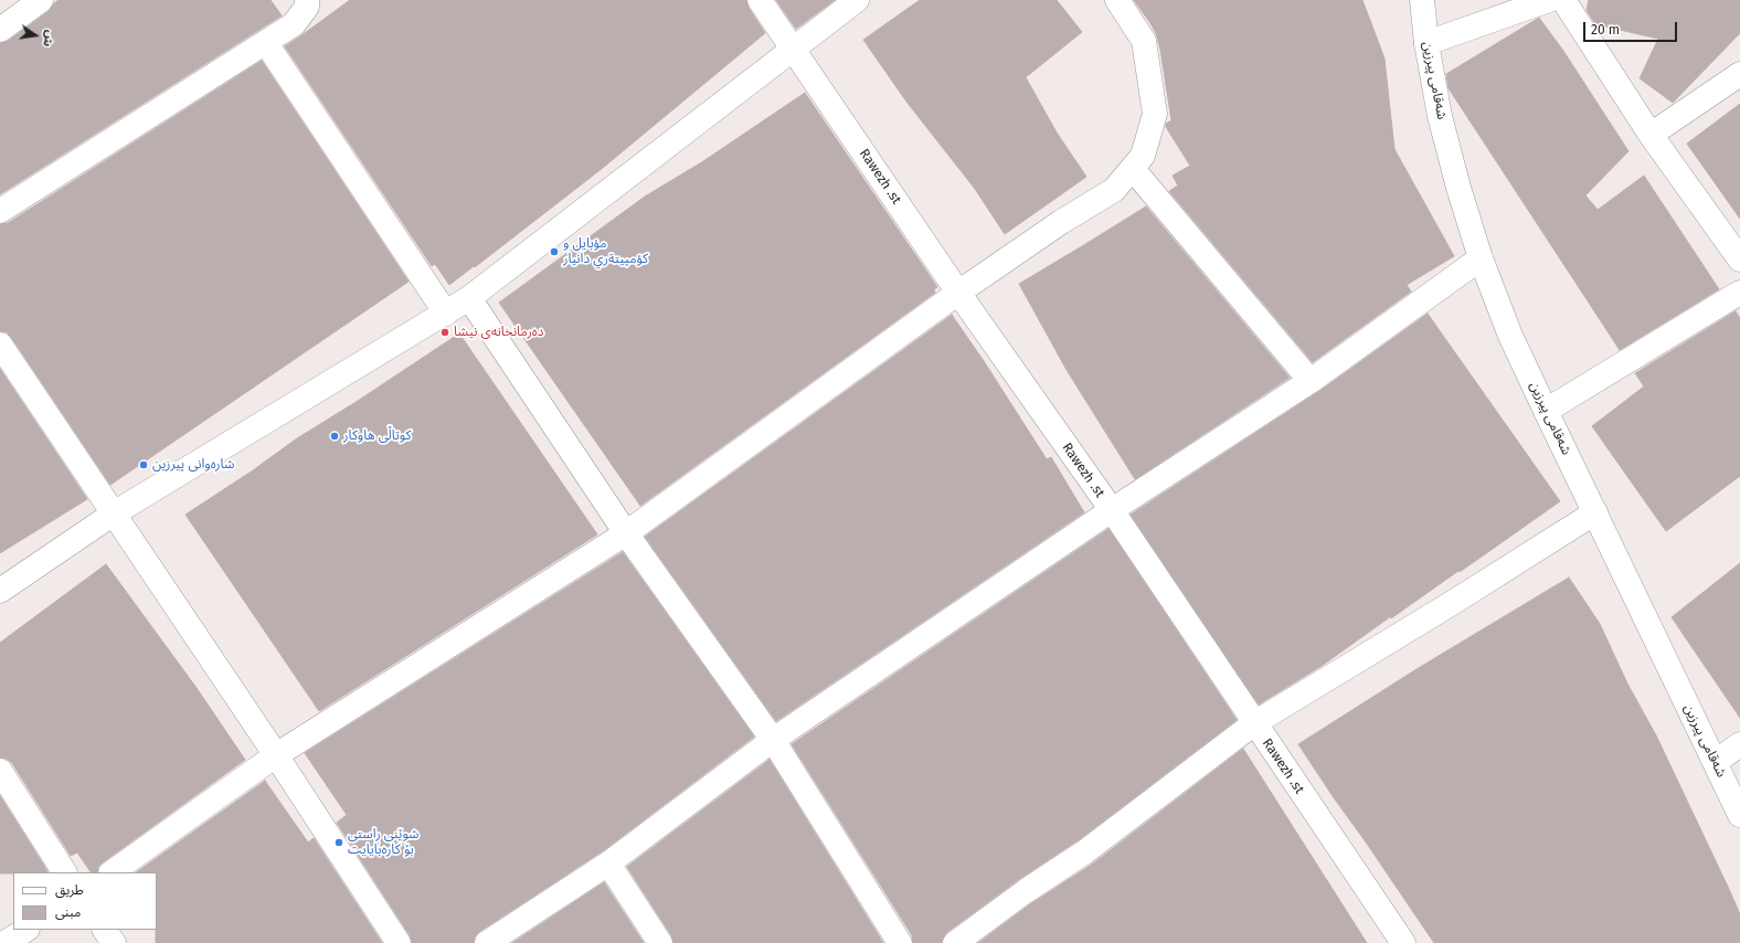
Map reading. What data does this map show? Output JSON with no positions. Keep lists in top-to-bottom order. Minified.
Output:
{"streets":{"street":["شەقامی پیرزین","Rawezh .st"]},"places":["مؤبايل و كؤمپيتةري دانيار","دەرمانخانەی نیشا","کوتاڵی هاوکار","شارەوانی پیرزین","شوێنی ڕاستی بۆ کارەبایایت"],"legend":["طريق","مبنى"],"scale_bar":"20 m","north":"right"}
